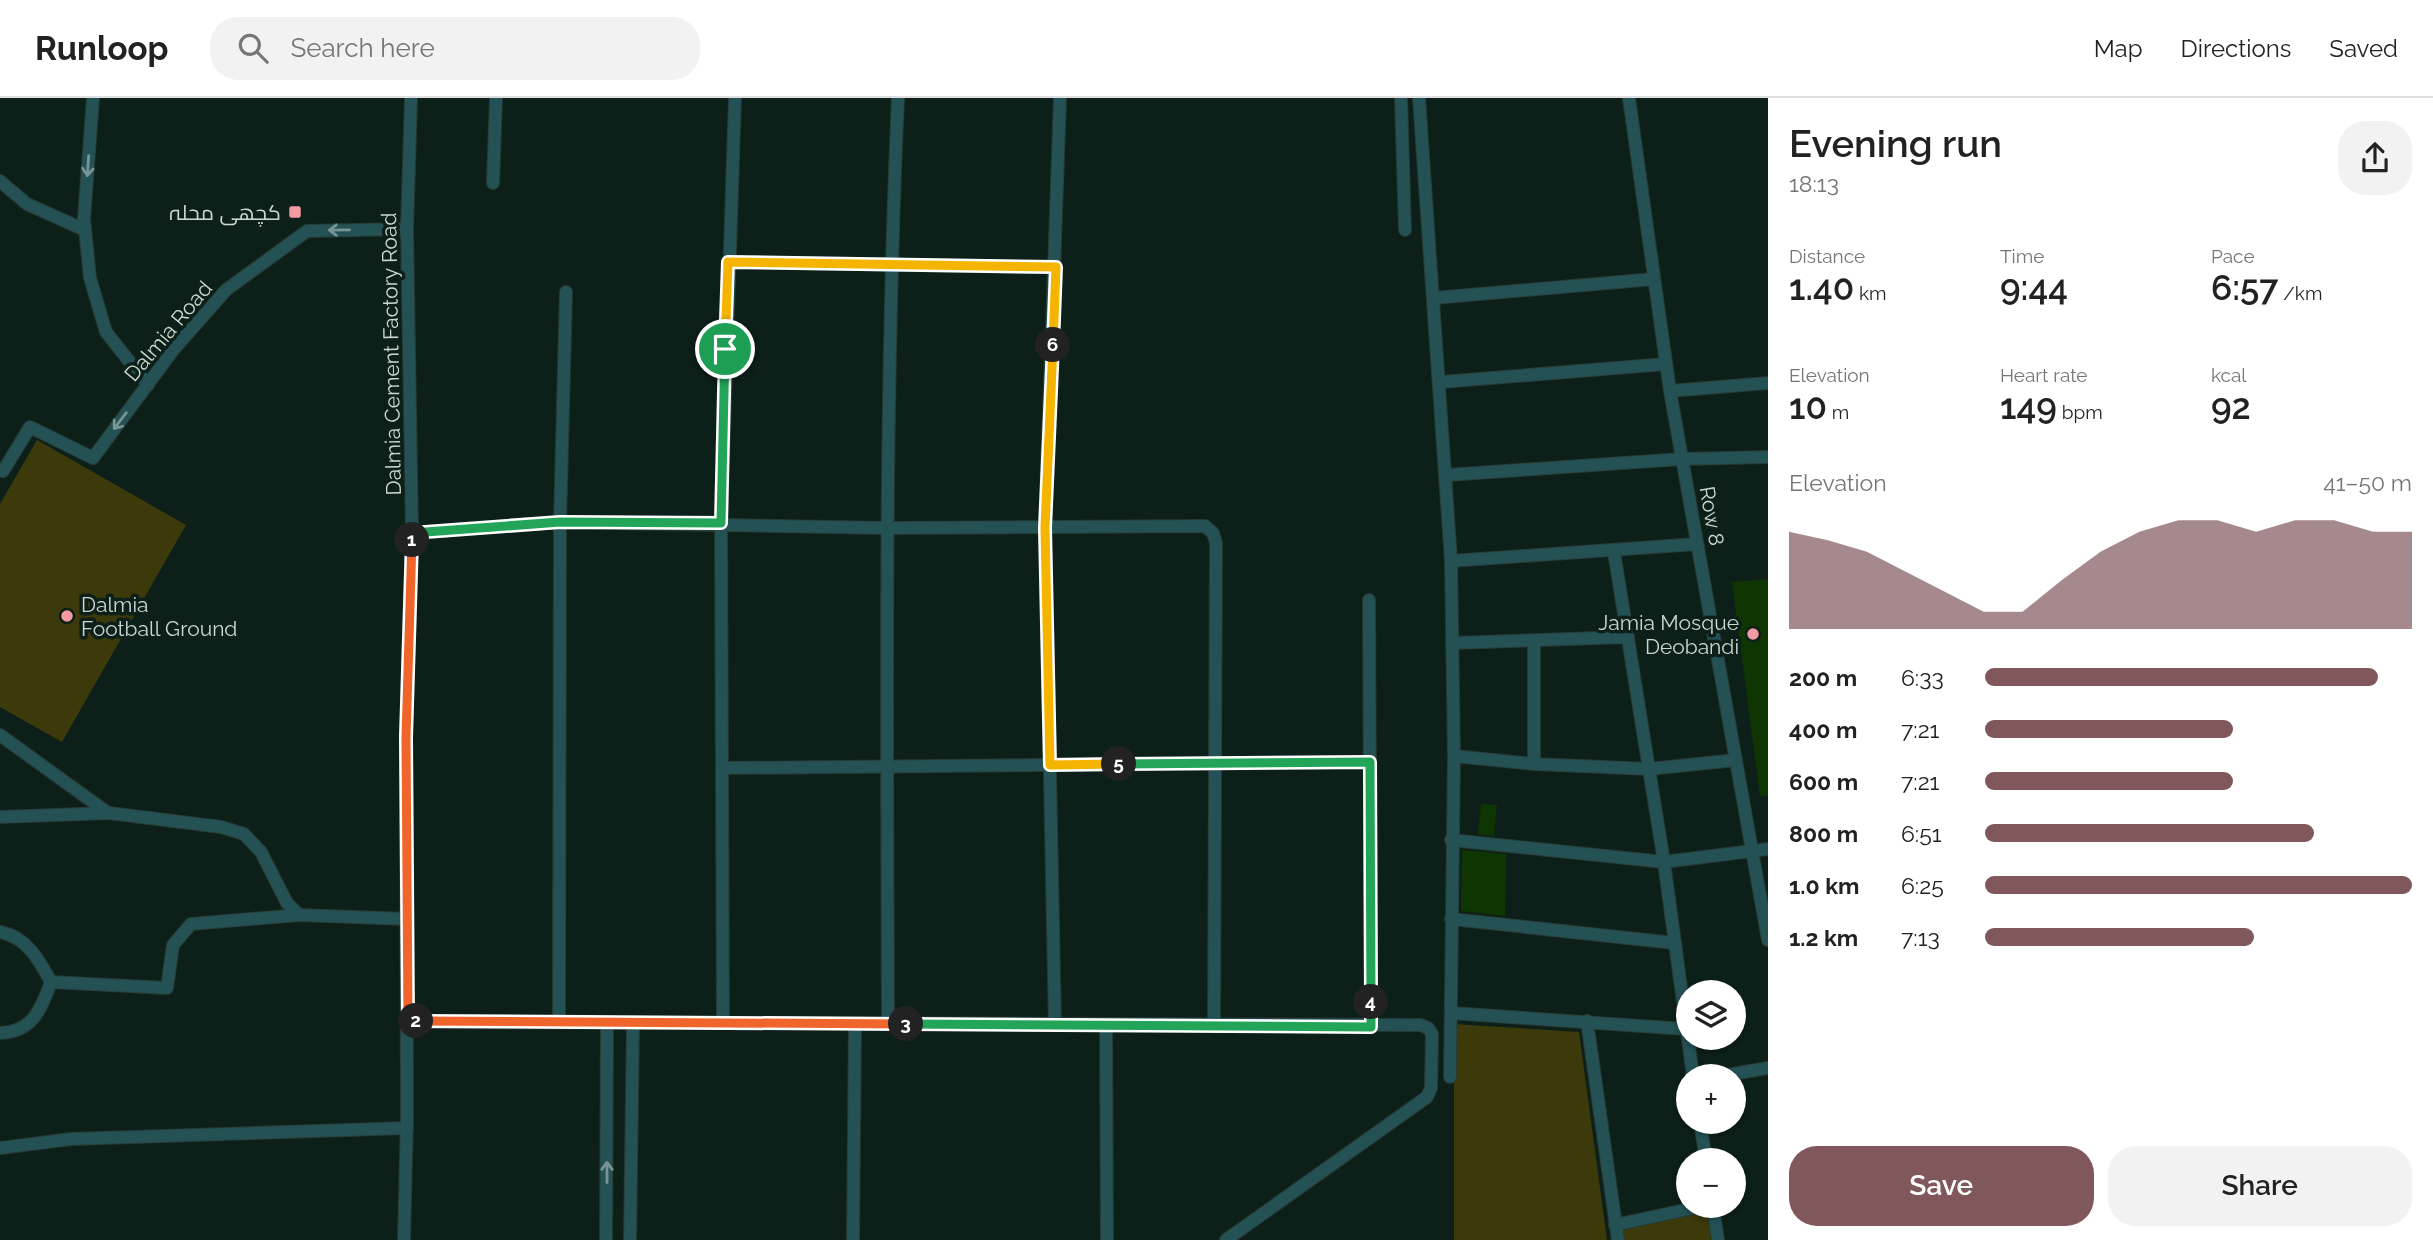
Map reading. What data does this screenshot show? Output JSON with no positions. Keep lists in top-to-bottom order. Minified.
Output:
{"streets":{"street":["Dalmia Road","Dalmia Cement Factory Road","Row 8"]},"crossings":[["Dalmia Road","Dalmia Cement Factory Road"]],"one_way":["Dalmia Road"],"places":{"transit":["کچھی محلہ"],"other":["Dalmia Football Ground","Jamia Mosque Deobandi"]},"page":{"header":"Runloop","search":"Search here","nav":["Map","Directions","Saved"],"heading":["Evening run","18:13"],"stats":[["Distance","1.40 km"],["Time","9:44"],["Pace","6:57 /km"],["Elevation","10 m"],["Heart rate","149 bpm"],["kcal","92"]],"pins":["6","1","5","4","2","3"],"chart":["Elevation","41–50 m"],"list":[{"name":"200 m","note":"6:33"},{"name":"400 m","note":"7:21"},{"name":"600 m","note":"7:21"},{"name":"800 m","note":"6:51"},{"name":"1.0 km","note":"6:25"},{"name":"1.2 km","note":"7:13"}],"map_buttons":["+","−"],"buttons":["Save","Share"]}}
